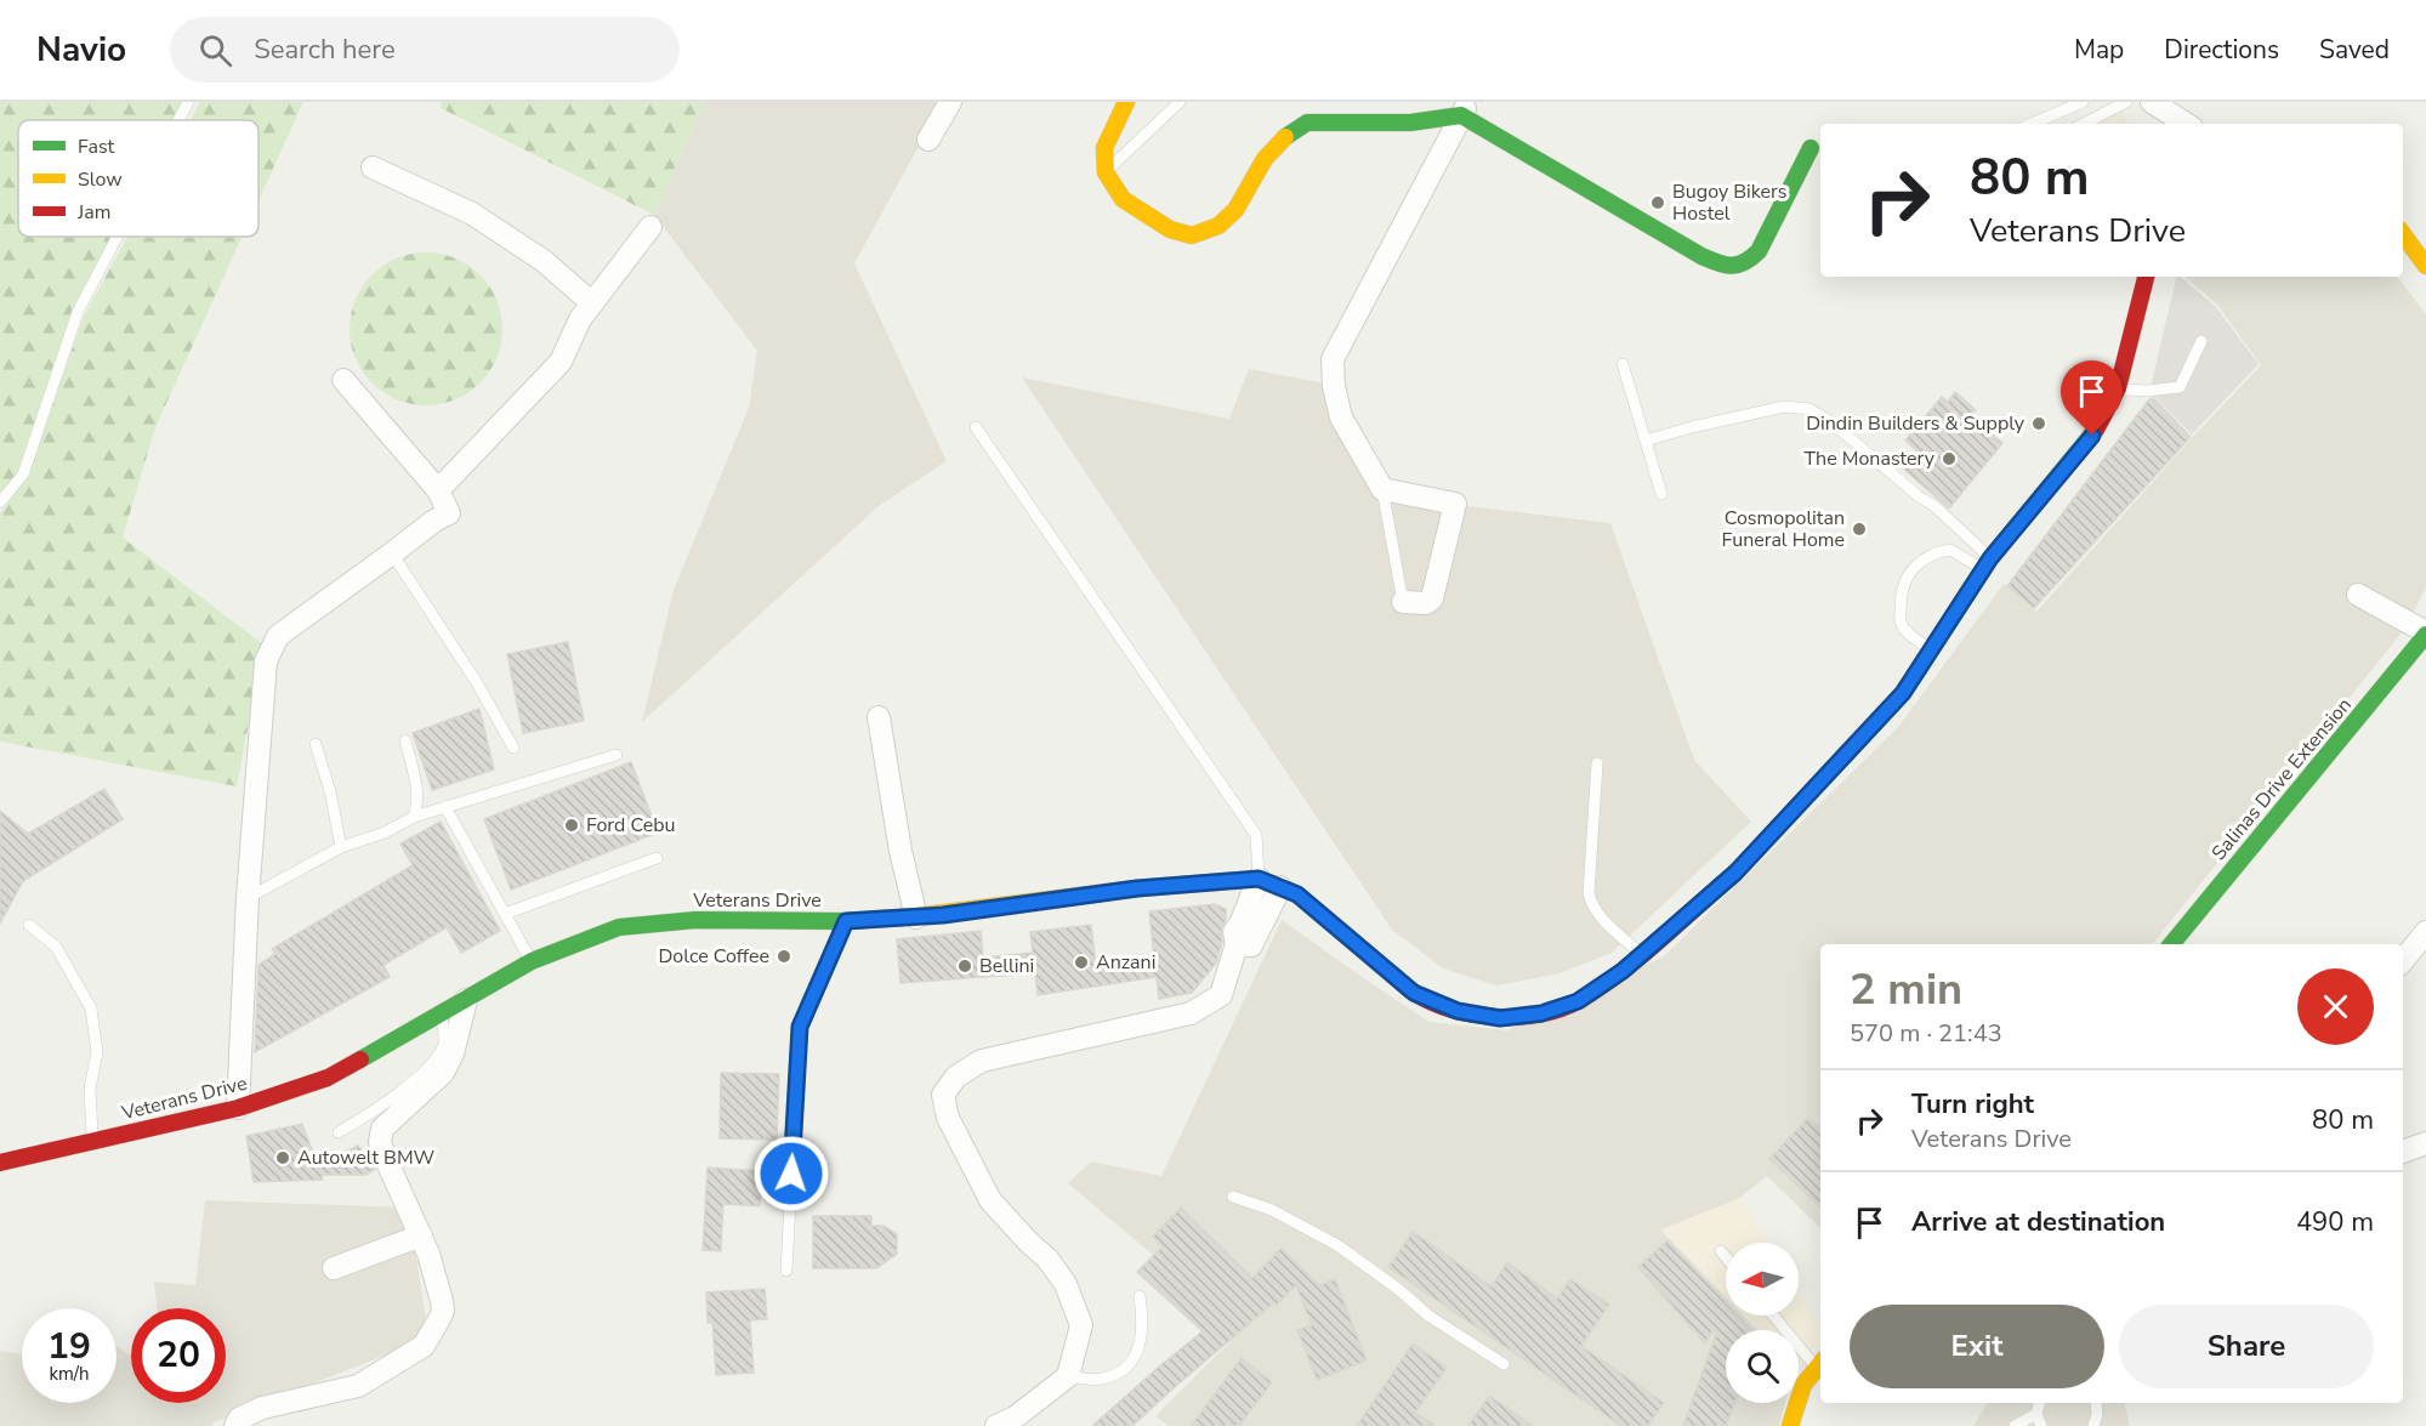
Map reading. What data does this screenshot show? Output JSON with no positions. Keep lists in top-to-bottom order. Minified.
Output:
{"streets":{"main road":["Salinas Drive Extension","Veterans Drive"]},"places":["Bugoy Bikers Hostel","Dindin Builders & Supply","The Monastery","Cosmopolitan Funeral Home","Ford Cebu","Dolce Coffee","Anzani","Bellini","Autowelt BMW"],"legend":["Fast","Slow","Jam"],"north":"left","page":{"header":"Navio","search":"Search here","nav":["Map","Directions","Saved"],"turn":["80 m","Veterans Drive"],"heading":["2 min","570 m · 21:43"],"list":[{"name":"Turn right","note":"Veterans Drive","value":"80 m"},{"name":"Arrive at destination","value":"490 m"}],"buttons":["Exit","Share"],"speed":"19 km/h","limit":"20"}}
